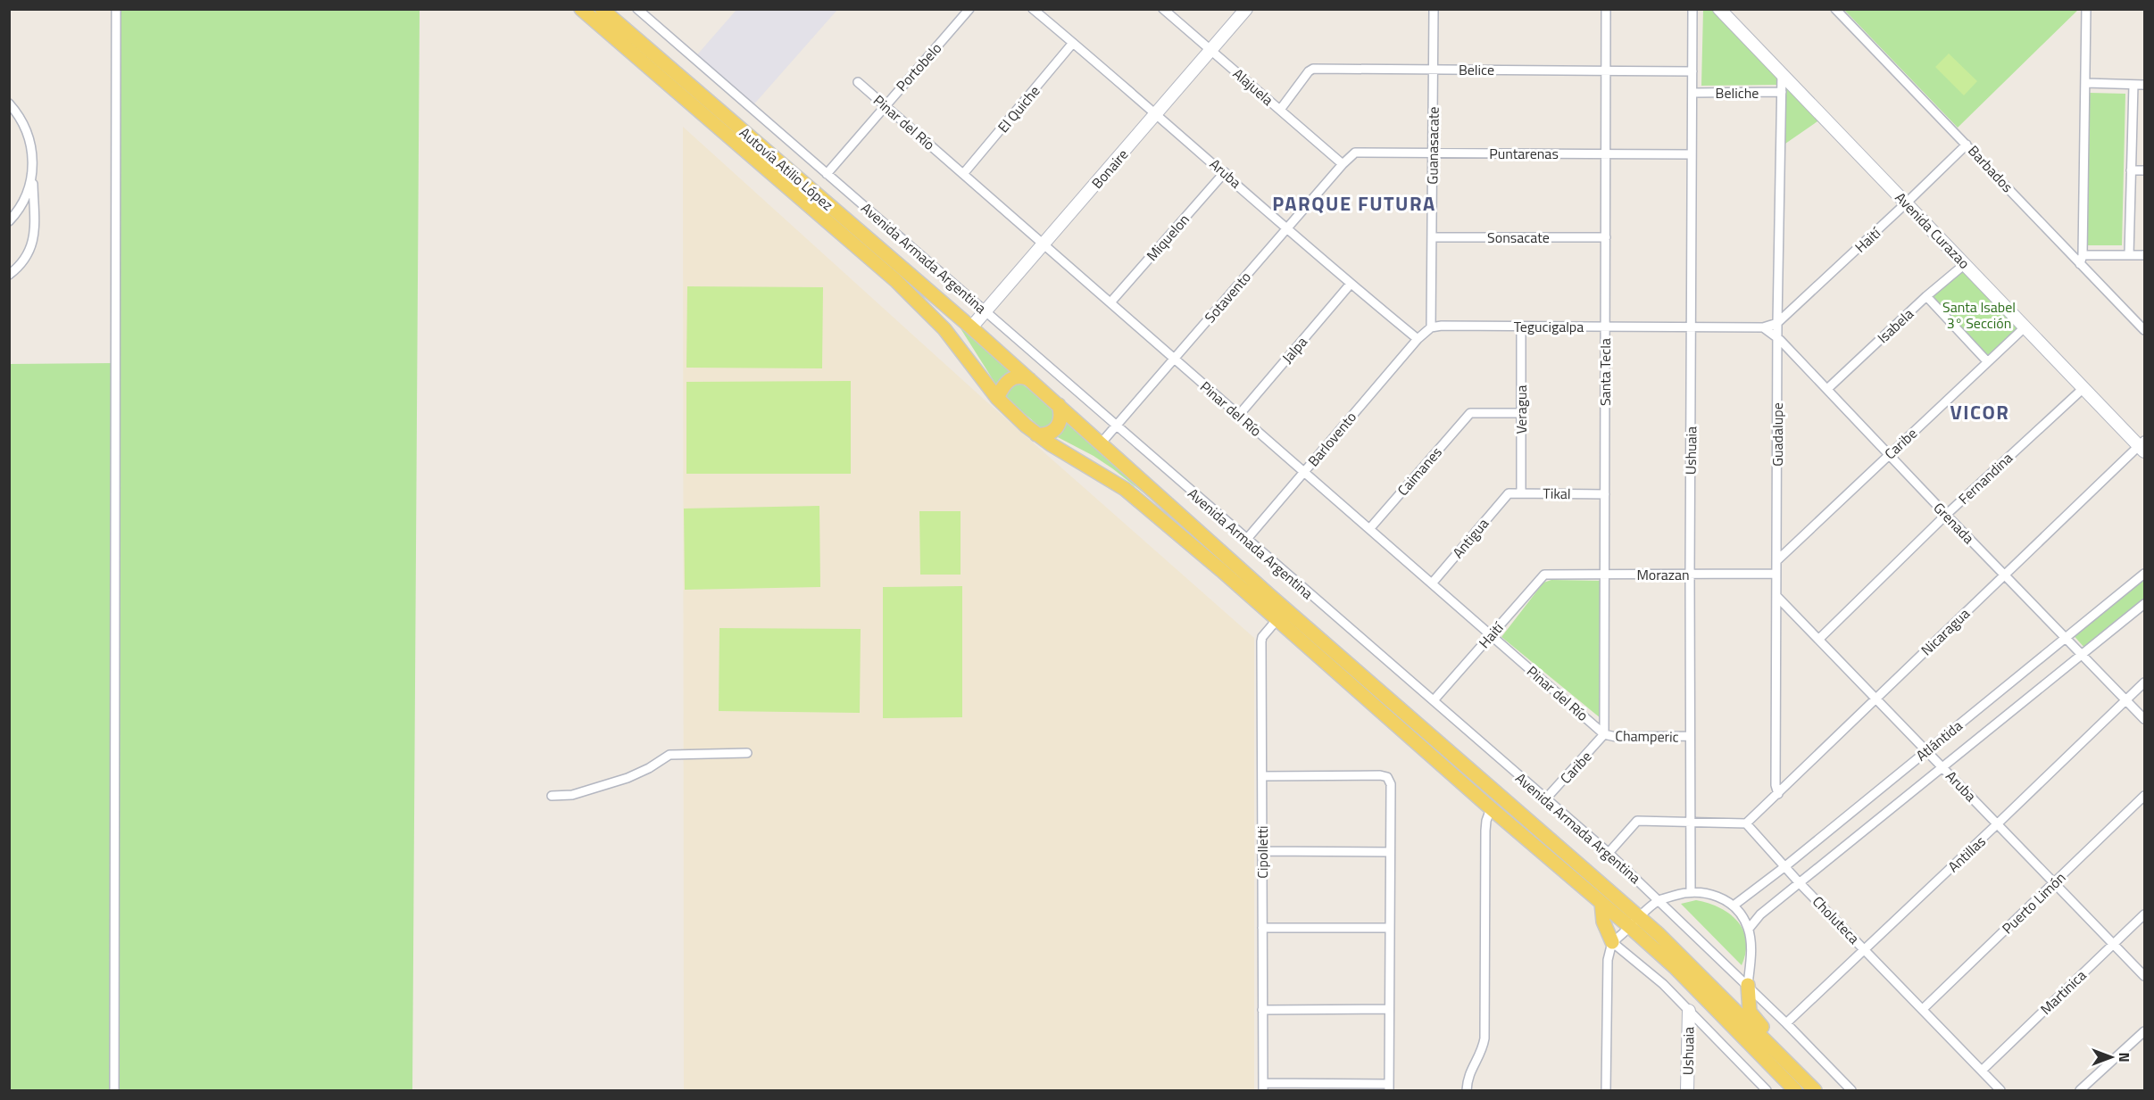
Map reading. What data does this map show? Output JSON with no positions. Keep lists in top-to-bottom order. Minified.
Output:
{"streets":{"main road":["Autovía Atilio López","Avenida Armada Argentina"],"street":["Portobelo","Belice","Alajuela","Beliche","El Quiche","Pinar del Río","Guanasacate","Puntarenas","Bonaire","Barbados","Aruba","Avenida Curazao","Miquelon","Sonsacate","Haití","Sotavento","Isabela","Tegucigalpa","Jalpa","Santa Tecla","Veragua","Guadalupe","Barlovento","Caribe","Ushuaia","Caimanes","Fernandina","Tikal","Grenada","Antigua","Morazan","Nicaragua","Champeric","Atlántida","Cipolletti","Antillas","Puerto Limón","Choluteca","Martinica"]},"crossings":[["Portobelo","Pinar del Río"],["Portobelo","Avenida Armada Argentina"],["Belice","Alajuela"],["Belice","Guanasacate"],["Belice","Santa Tecla"],["Belice","Ushuaia"],["Alajuela","Bonaire"],["Alajuela","Sotavento"],["Beliche","Guadalupe"],["Beliche","Ushuaia"],["El Quiche","Pinar del Río"],["El Quiche","Aruba"],["Pinar del Río","Bonaire"],["Pinar del Río","Miquelon"],["Pinar del Río","Haití"],["Pinar del Río","Sotavento"],["Pinar del Río","Jalpa"],["Pinar del Río","Santa Tecla"],["Pinar del Río","Barlovento"],["Pinar del Río","Caribe"],["Pinar del Río","Caimanes"],["Pinar del Río","Antigua"],["Pinar del Río","Champeric"],["Guanasacate","Puntarenas"],["Guanasacate","Sonsacate"],["Guanasacate","Tegucigalpa"],["Puntarenas","Sotavento"],["Puntarenas","Santa Tecla"],["Puntarenas","Ushuaia"],["Autovía Atilio López","Bonaire"],["Autovía Atilio López","Avenida Armada Argentina"],["Bonaire","Aruba"],["Bonaire","Avenida Armada Argentina"],["Barbados","Haití"],["Aruba","Miquelon"],["Aruba","Sotavento"],["Aruba","Jalpa"],["Aruba","Guadalupe"],["Aruba","Barlovento"],["Aruba","Fernandina"],["Aruba","Nicaragua"],["Aruba","Atlántida"],["Aruba","Antillas"],["Aruba","Puerto Limón"],["Aruba","Martinica"],["Avenida Curazao","Haití"],["Avenida Curazao","Isabela"],["Avenida Curazao","Guadalupe"],["Avenida Curazao","Caribe"],["Avenida Curazao","Fernandina"],["Avenida Curazao","Nicaragua"],["Sonsacate","Santa Tecla"],["Haití","Avenida Armada Argentina"],["Haití","Tegucigalpa"],["Haití","Guadalupe"],["Haití","Grenada"],["Haití","Morazan"],["Avenida Armada Argentina","Sotavento"],["Avenida Armada Argentina","Barlovento"],["Avenida Armada Argentina","Caribe"],["Avenida Armada Argentina","Cipolletti"],["Avenida Armada Argentina","Antillas"],["Isabela","Grenada"],["Tegucigalpa","Santa Tecla"],["Tegucigalpa","Veragua"],["Tegucigalpa","Ushuaia"],["Tegucigalpa","Grenada"],["Santa Tecla","Caribe"],["Santa Tecla","Tikal"],["Santa Tecla","Morazan"],["Santa Tecla","Champeric"],["Veragua","Caimanes"],["Veragua","Tikal"],["Guadalupe","Caribe"],["Guadalupe","Grenada"],["Guadalupe","Morazan"],["Guadalupe","Nicaragua"],["Caribe","Grenada"],["Caribe","Champeric"],["Ushuaia","Morazan"],["Ushuaia","Champeric"],["Fernandina","Grenada"],["Tikal","Antigua"],["Grenada","Nicaragua"],["Grenada","Atlántida"],["Grenada","Antillas"],["Nicaragua","Choluteca"],["Atlántida","Choluteca"],["Antillas","Choluteca"],["Puerto Limón","Choluteca"],["Choluteca","Martinica"]],"districts":["PARQUE FUTURA","VICOR"],"parks":["Santa Isabel 3° Sección"],"north":"right"}
